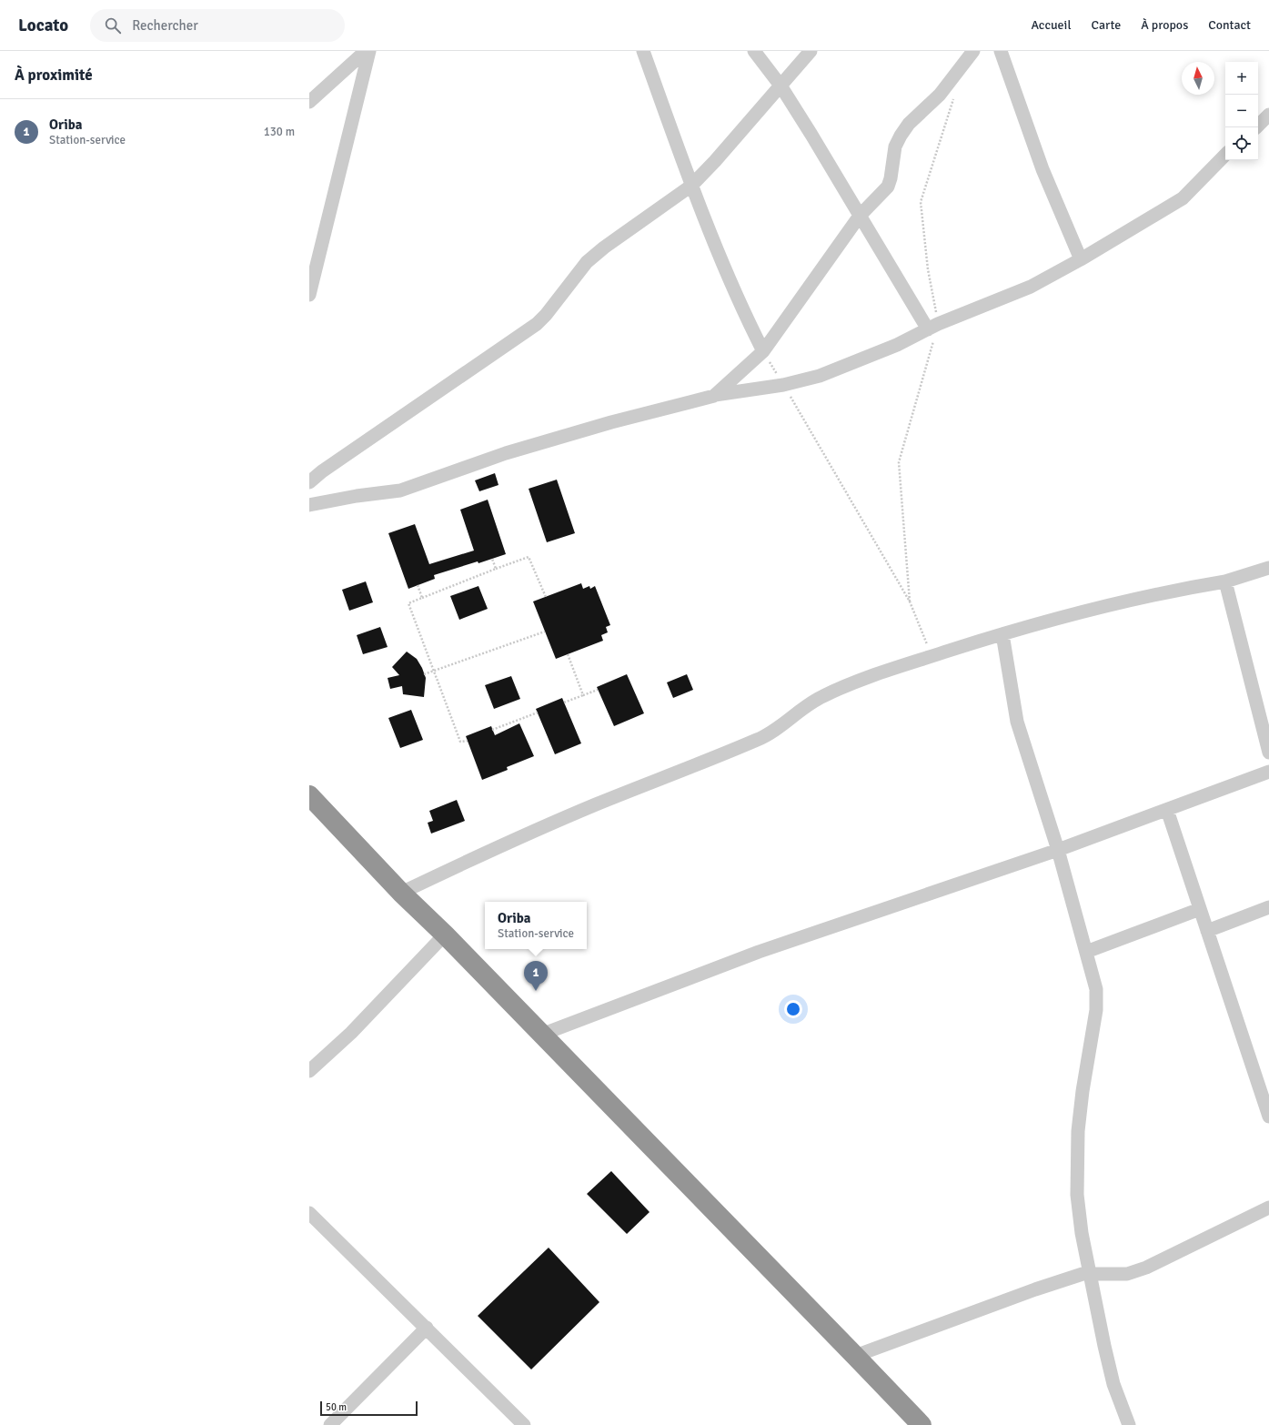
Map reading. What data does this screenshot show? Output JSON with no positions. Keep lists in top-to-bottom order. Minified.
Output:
{"scale_bar":"50 m","north":"top","page":{"header":"Locato","search":"Rechercher","nav":["Accueil","Carte","À propos","Contact"],"heading":"À proximité","map_buttons":["+","−"],"list":[{"mark":"1","name":"Oriba","note":"Station-service","value":"130 m"}],"popup":["Oriba","Station-service"],"pins":"1","scale":"50 m"}}
